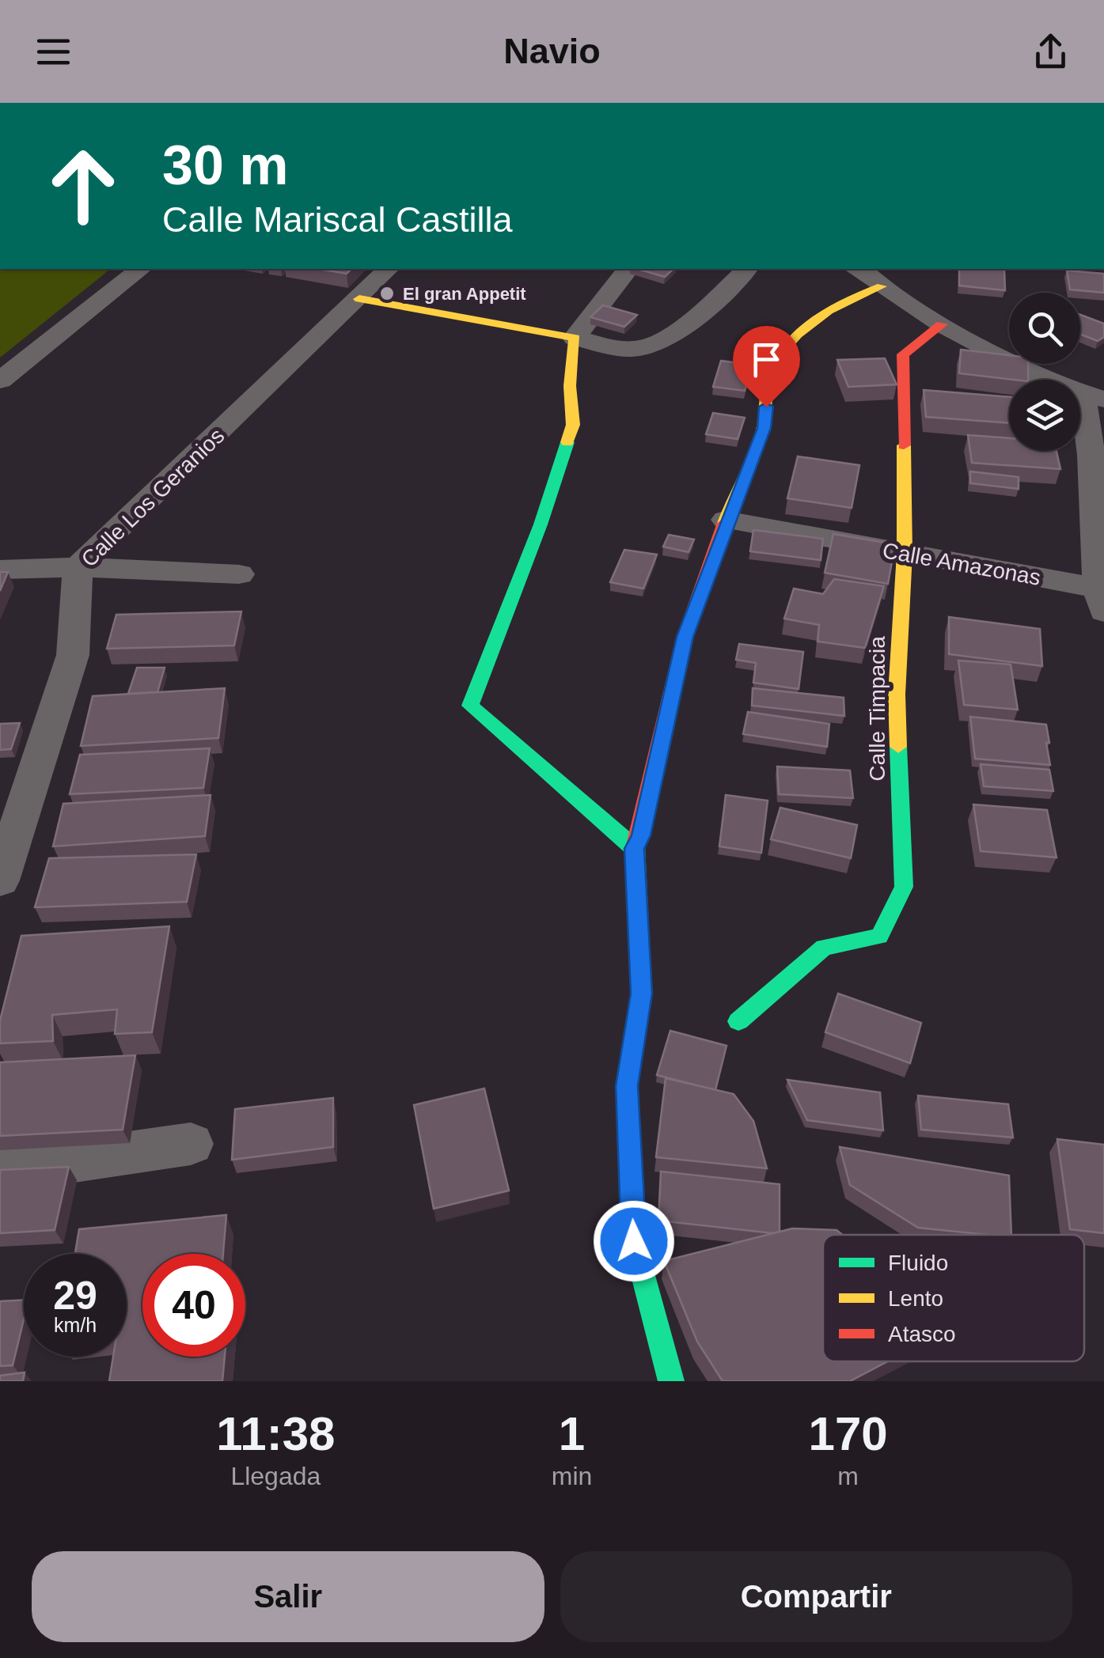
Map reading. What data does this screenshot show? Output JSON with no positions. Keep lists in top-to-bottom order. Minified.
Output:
{"streets":{"street":["Calle Los Geranios","Calle Amazonas","Calle Timpacia"]},"crossings":[["Calle Amazonas","Calle Timpacia"]],"places":["El gran Appetit"],"legend":["Fluido","Lento","Atasco"],"page":{"header":"Navio","turn":["30 m","Calle Mariscal Castilla"],"speed":"29 km/h","limit":"40","eta":["11:38","Llegada","1","min","170","m"],"buttons":["Salir","Compartir"]}}
